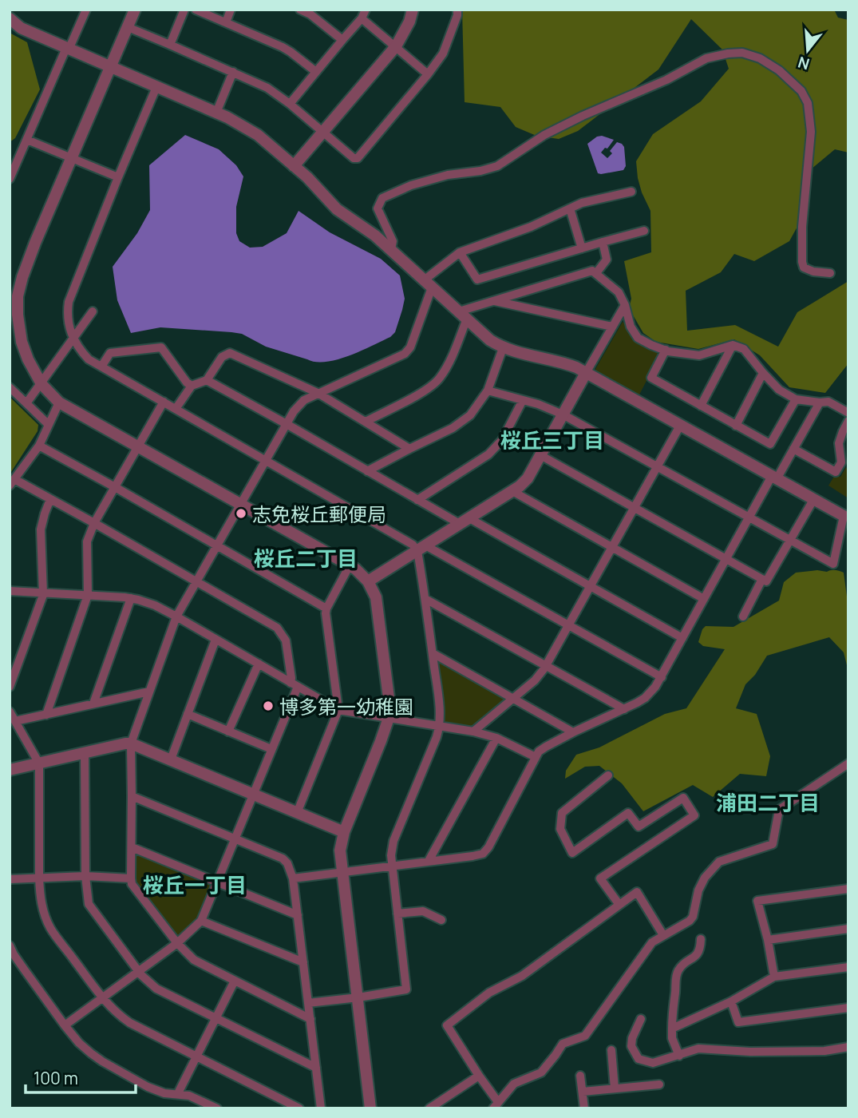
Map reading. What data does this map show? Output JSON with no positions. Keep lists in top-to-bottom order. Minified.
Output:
{"districts":["桜丘三丁目","桜丘二丁目","浦田二丁目","桜丘一丁目"],"places":["志免桜丘郵便局","博多第一幼稚園"],"scale_bar":"100 m","north":"bottom"}
